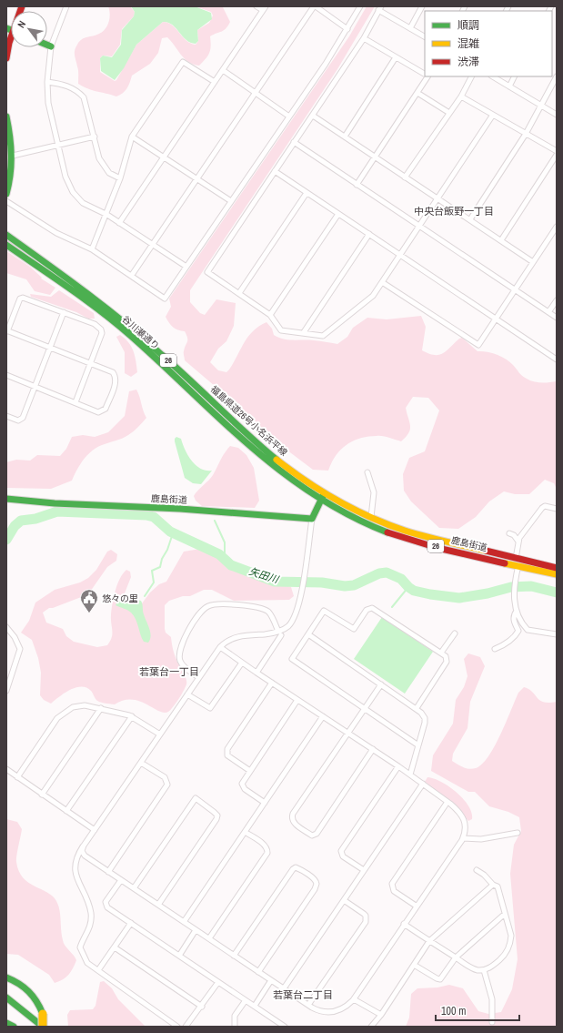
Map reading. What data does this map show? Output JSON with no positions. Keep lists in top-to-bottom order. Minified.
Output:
{"streets":{"main road":["谷川瀬通り","26","福島県道26号小名浜平線","鹿島街道"]},"crossings":[["谷川瀬通り","福島県道26号小名浜平線"],["谷川瀬通り","鹿島街道"],["福島県道26号小名浜平線","鹿島街道"]],"districts":["中央台飯野一丁目","若葉台一丁目","若葉台二丁目"],"water":["矢田川"],"places":{"public building":["悠々の里"]},"legend":["順調","混雑","渋滞"],"scale_bar":"100 m","north":"top left"}
